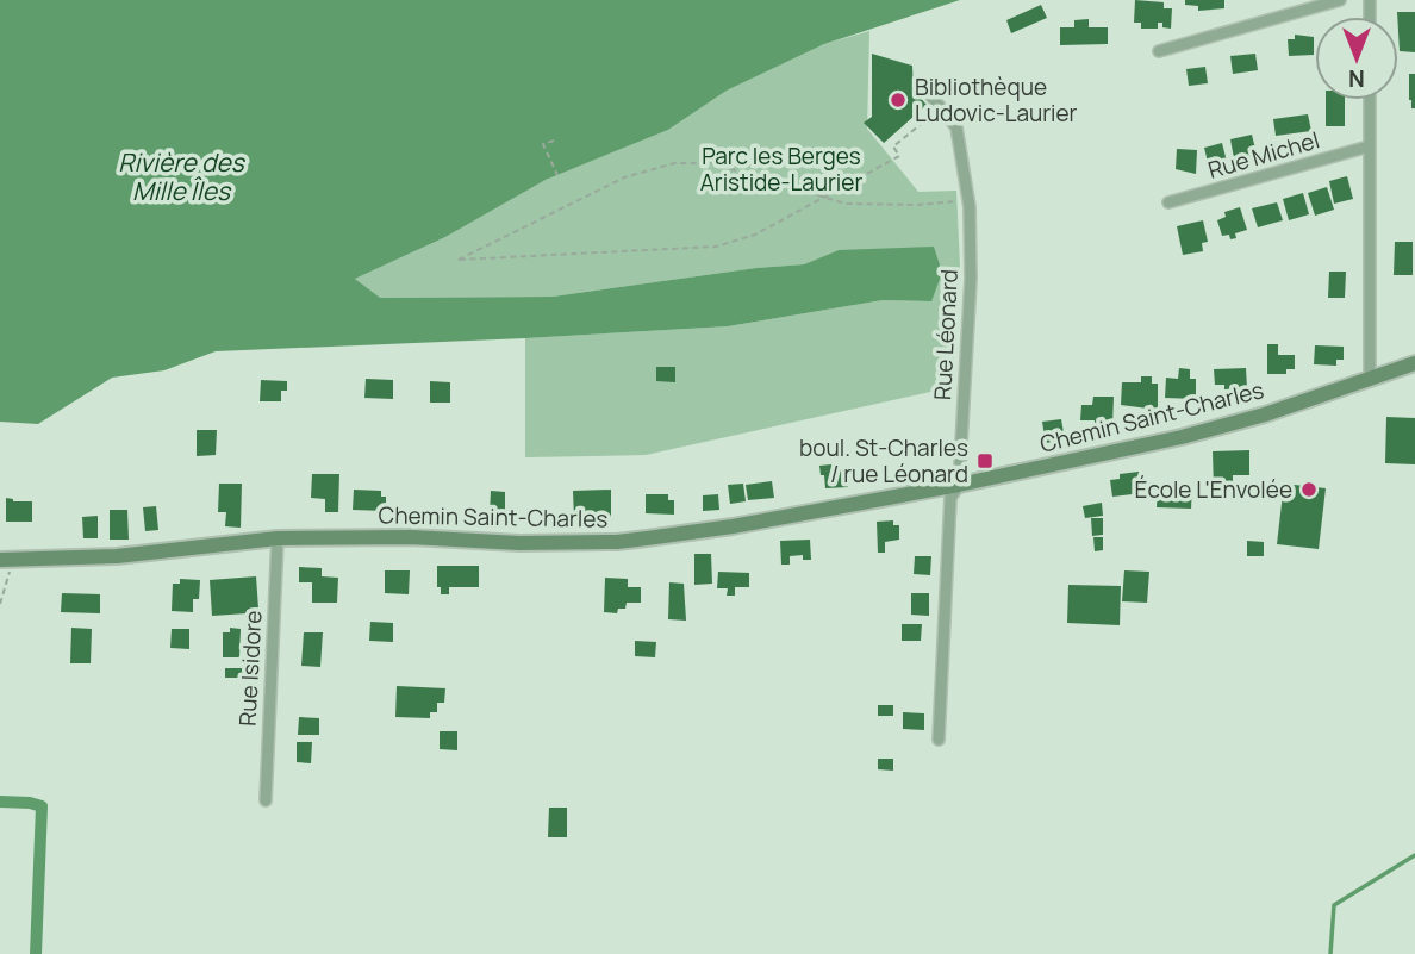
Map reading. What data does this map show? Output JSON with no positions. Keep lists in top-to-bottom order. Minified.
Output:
{"streets":{"main road":["Chemin Saint-Charles"],"street":["Rue Michel","Rue Léonard","Rue Isidore"]},"crossings":[["Rue Léonard","Chemin Saint-Charles"],["Chemin Saint-Charles","Rue Isidore"]],"water":["Rivière des Mille Îles"],"parks":["Parc les Berges Aristide-Laurier"],"places":{"other":["Bibliothèque Ludovic-Laurier","École L'Envolée"],"transit":["boul. St-Charles / rue Léonard"]},"north":"bottom"}
